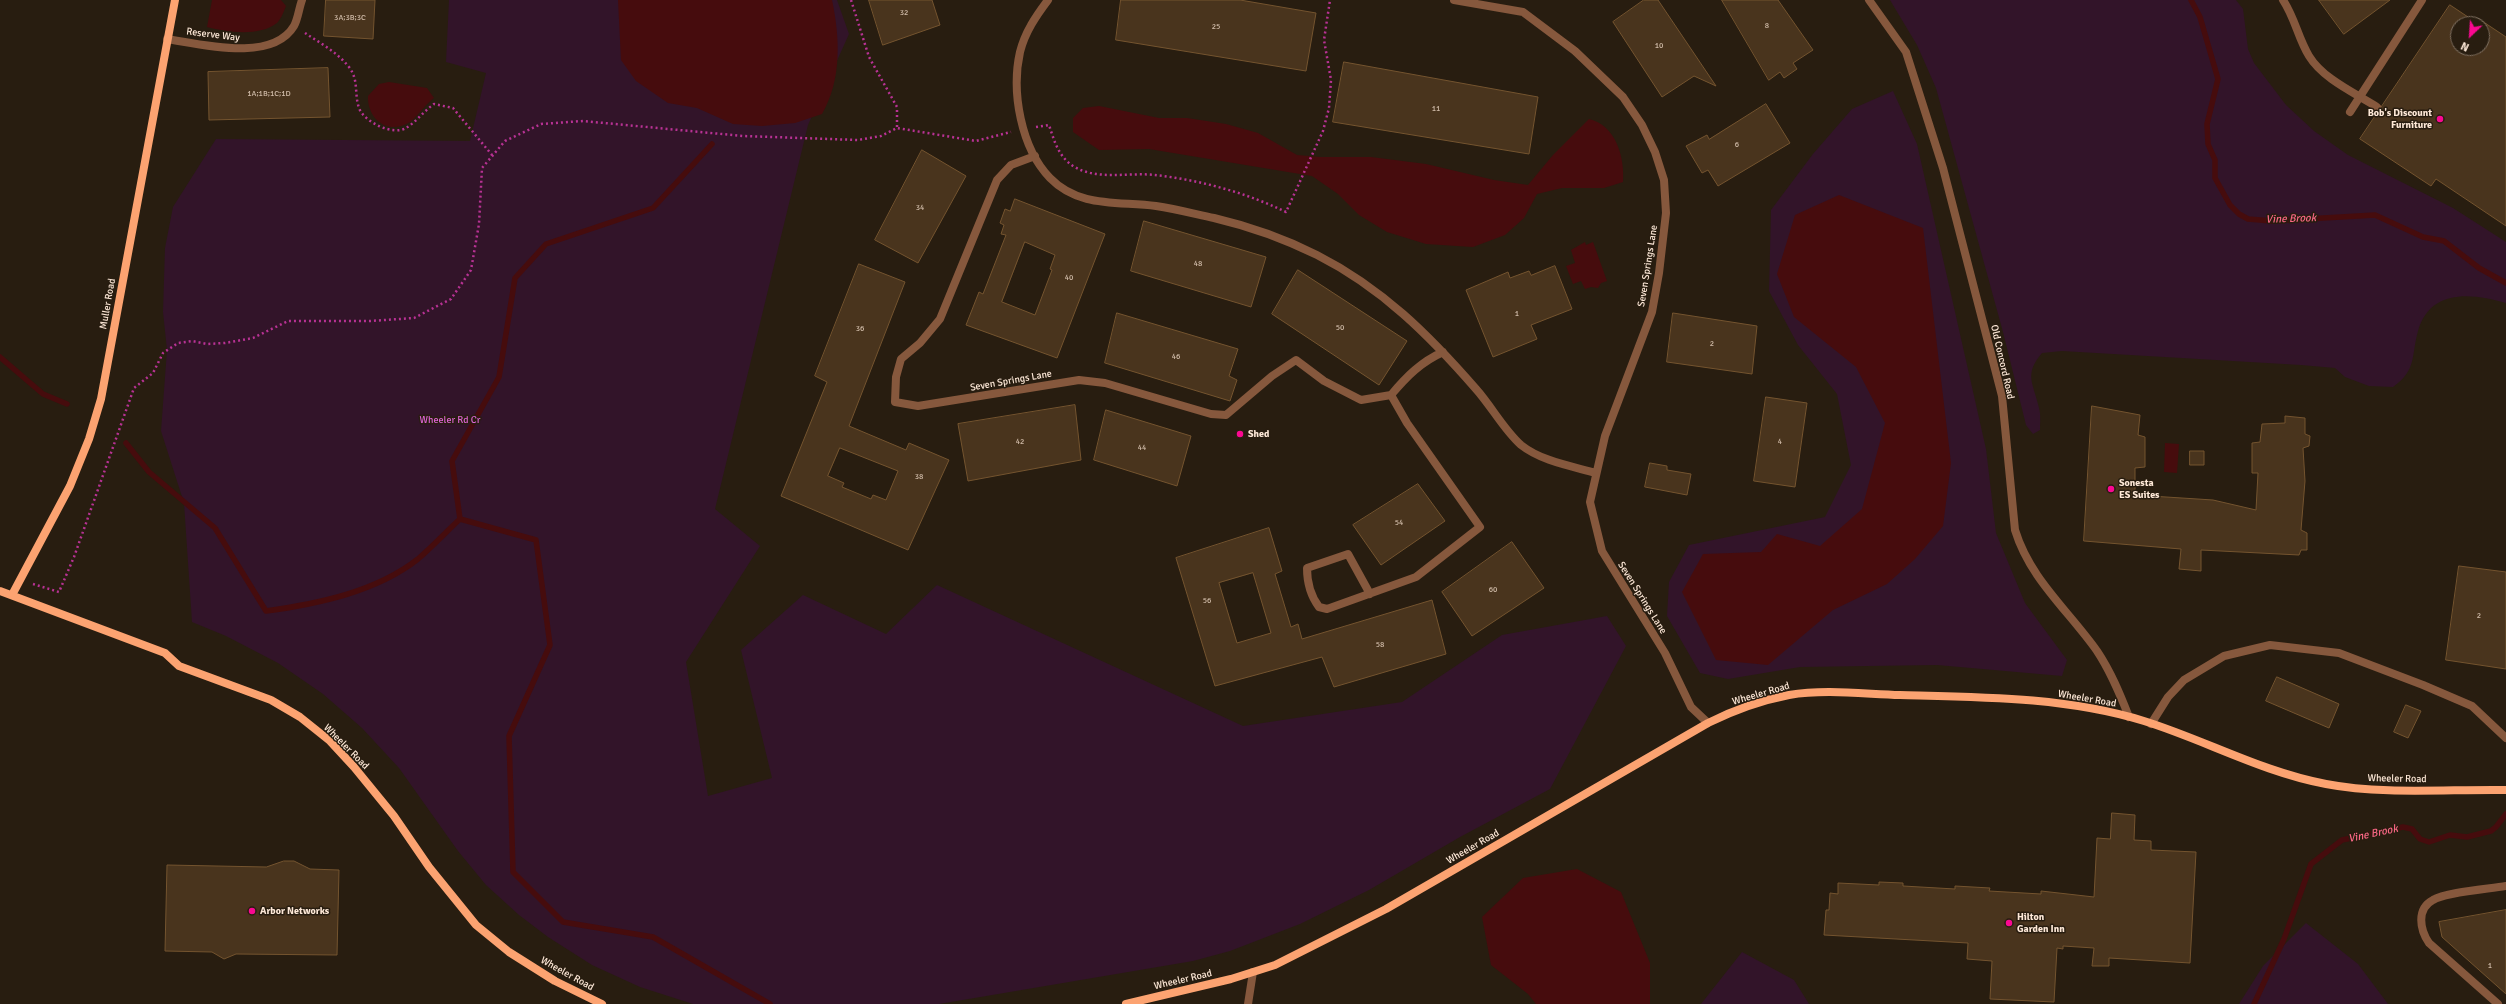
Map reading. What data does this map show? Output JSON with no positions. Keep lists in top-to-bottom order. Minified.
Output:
{"streets":{"main road":["Muller Road","Wheeler Road"],"street":["Reserve Way","Seven Springs Lane","Old Concord Road"]},"crossings":[["Reserve Way","Muller Road"],["Seven Springs Lane","Wheeler Road"],["Muller Road","Wheeler Road"],["Old Concord Road","Wheeler Road"]],"water":["Vine Brook"],"parks":["Wheeler Rd Cr"],"places":["Bob's Discount Furniture","Shed","Sonesta ES Suites","Arbor Networks","Hilton Garden Inn"],"house_numbers":["32","3A;3B;3C","8","25","10","1A;1B;1C;1D","11","6","34","48","40","1","50","36","2","46","42","4","44","38","54","60","56","2","58","1"],"north":"bottom left"}
